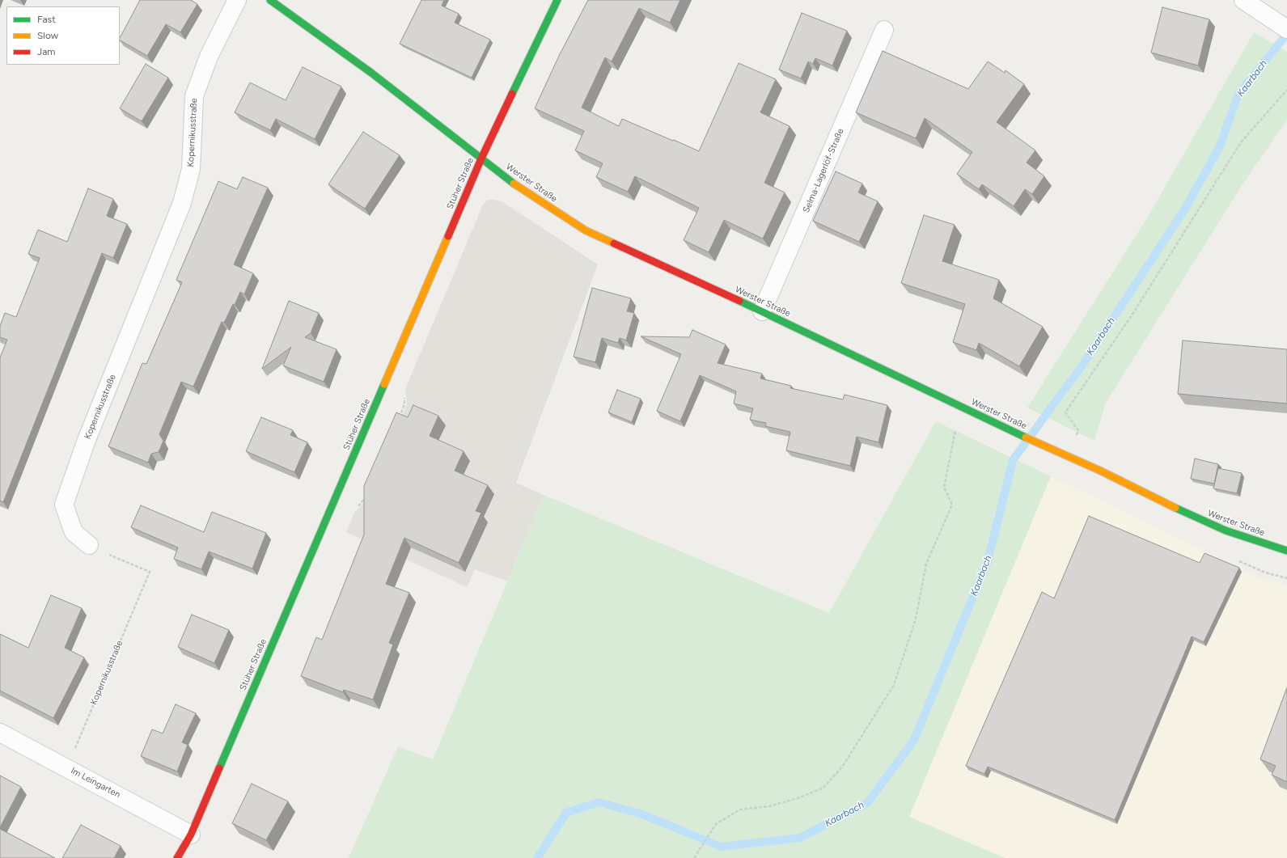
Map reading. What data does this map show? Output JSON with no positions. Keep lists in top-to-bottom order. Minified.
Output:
{"streets":{"main road":["Werster Straße","Stüher Straße"],"street":["Kopernikusstraße","Selma-Lagerlöf-Straße","Im Leingarten"]},"crossings":[["Kopernikusstraße","Im Leingarten"],["Selma-Lagerlöf-Straße","Werster Straße"],["Werster Straße","Stüher Straße"],["Stüher Straße","Im Leingarten"]],"water":["Kaarbach"],"legend":["Fast","Slow","Jam"]}
